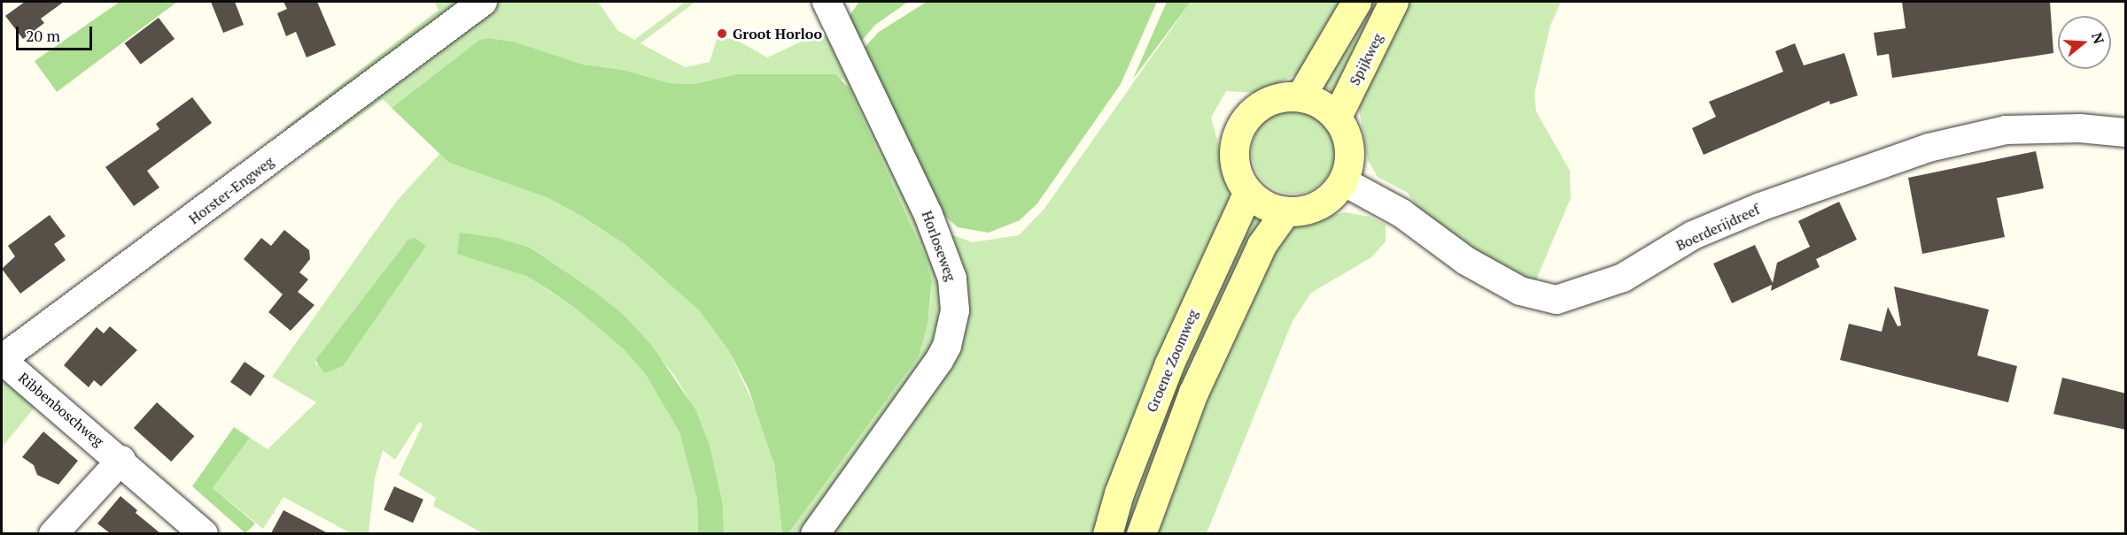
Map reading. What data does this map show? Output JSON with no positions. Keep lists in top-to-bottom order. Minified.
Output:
{"streets":{"main road":["Spijkweg","Groene Zoomweg"],"street":["Horster-Engweg","Boerderijdreef","Horloseweg","Ribbenboschweg"]},"crossings":[["Spijkweg","Boerderijdreef"],["Spijkweg","Groene Zoomweg"],["Horster-Engweg","Ribbenboschweg"],["Boerderijdreef","Groene Zoomweg"]],"places":["Groot Horloo"],"scale_bar":"20 m","north":"right"}
